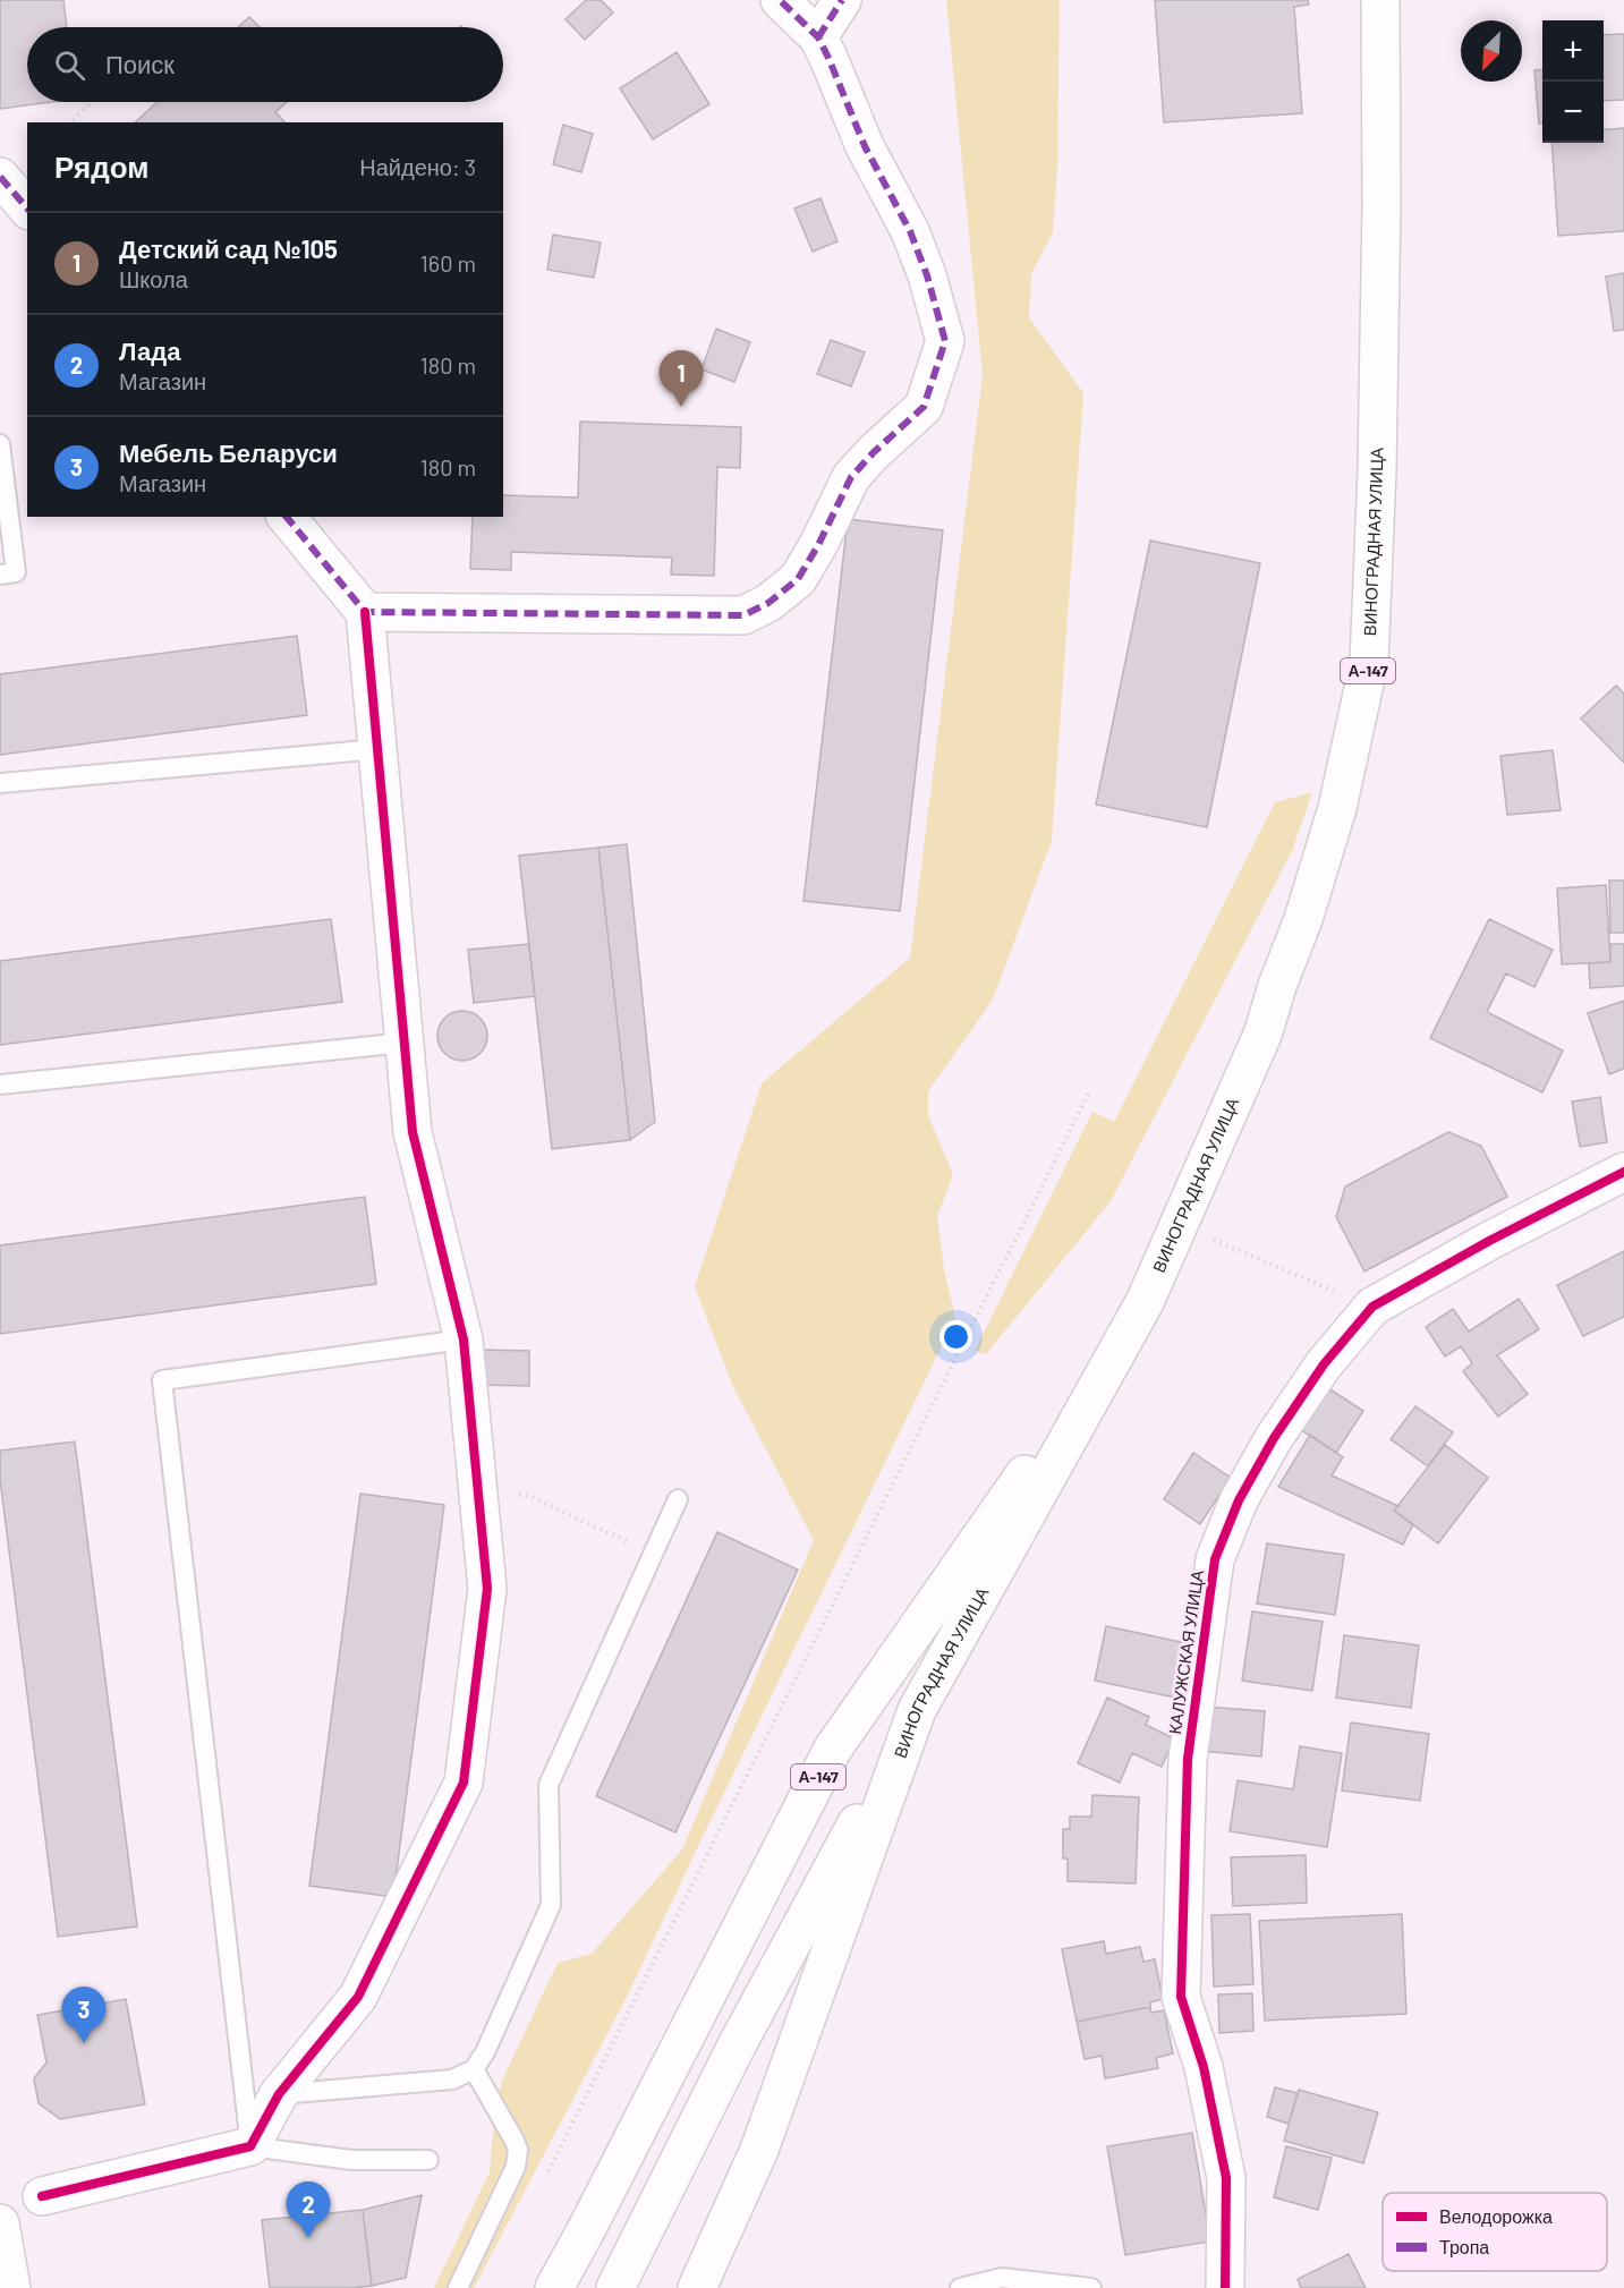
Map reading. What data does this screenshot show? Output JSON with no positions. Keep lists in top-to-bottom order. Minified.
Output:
{"streets":{"street":["ВИНОГРАДНАЯ УЛИЦА","А-147","КАЛУЖСКАЯ УЛИЦА"]},"crossings":[["ВИНОГРАДНАЯ УЛИЦА","А-147"]],"legend":["Велодорожка","Тропа"],"north":"bottom left","page":{"map_buttons":["+","−"],"search":"Поиск","heading":["Рядом","Найдено: 3"],"list":[{"mark":"1","name":"Детский сад №105","note":"Школа","value":"160 m"},{"mark":"2","name":"Лада","note":"Магазин","value":"180 m"},{"mark":"3","name":"Мебель Беларуси","note":"Магазин","value":"180 m"}],"pins":["1","3","2"]}}
